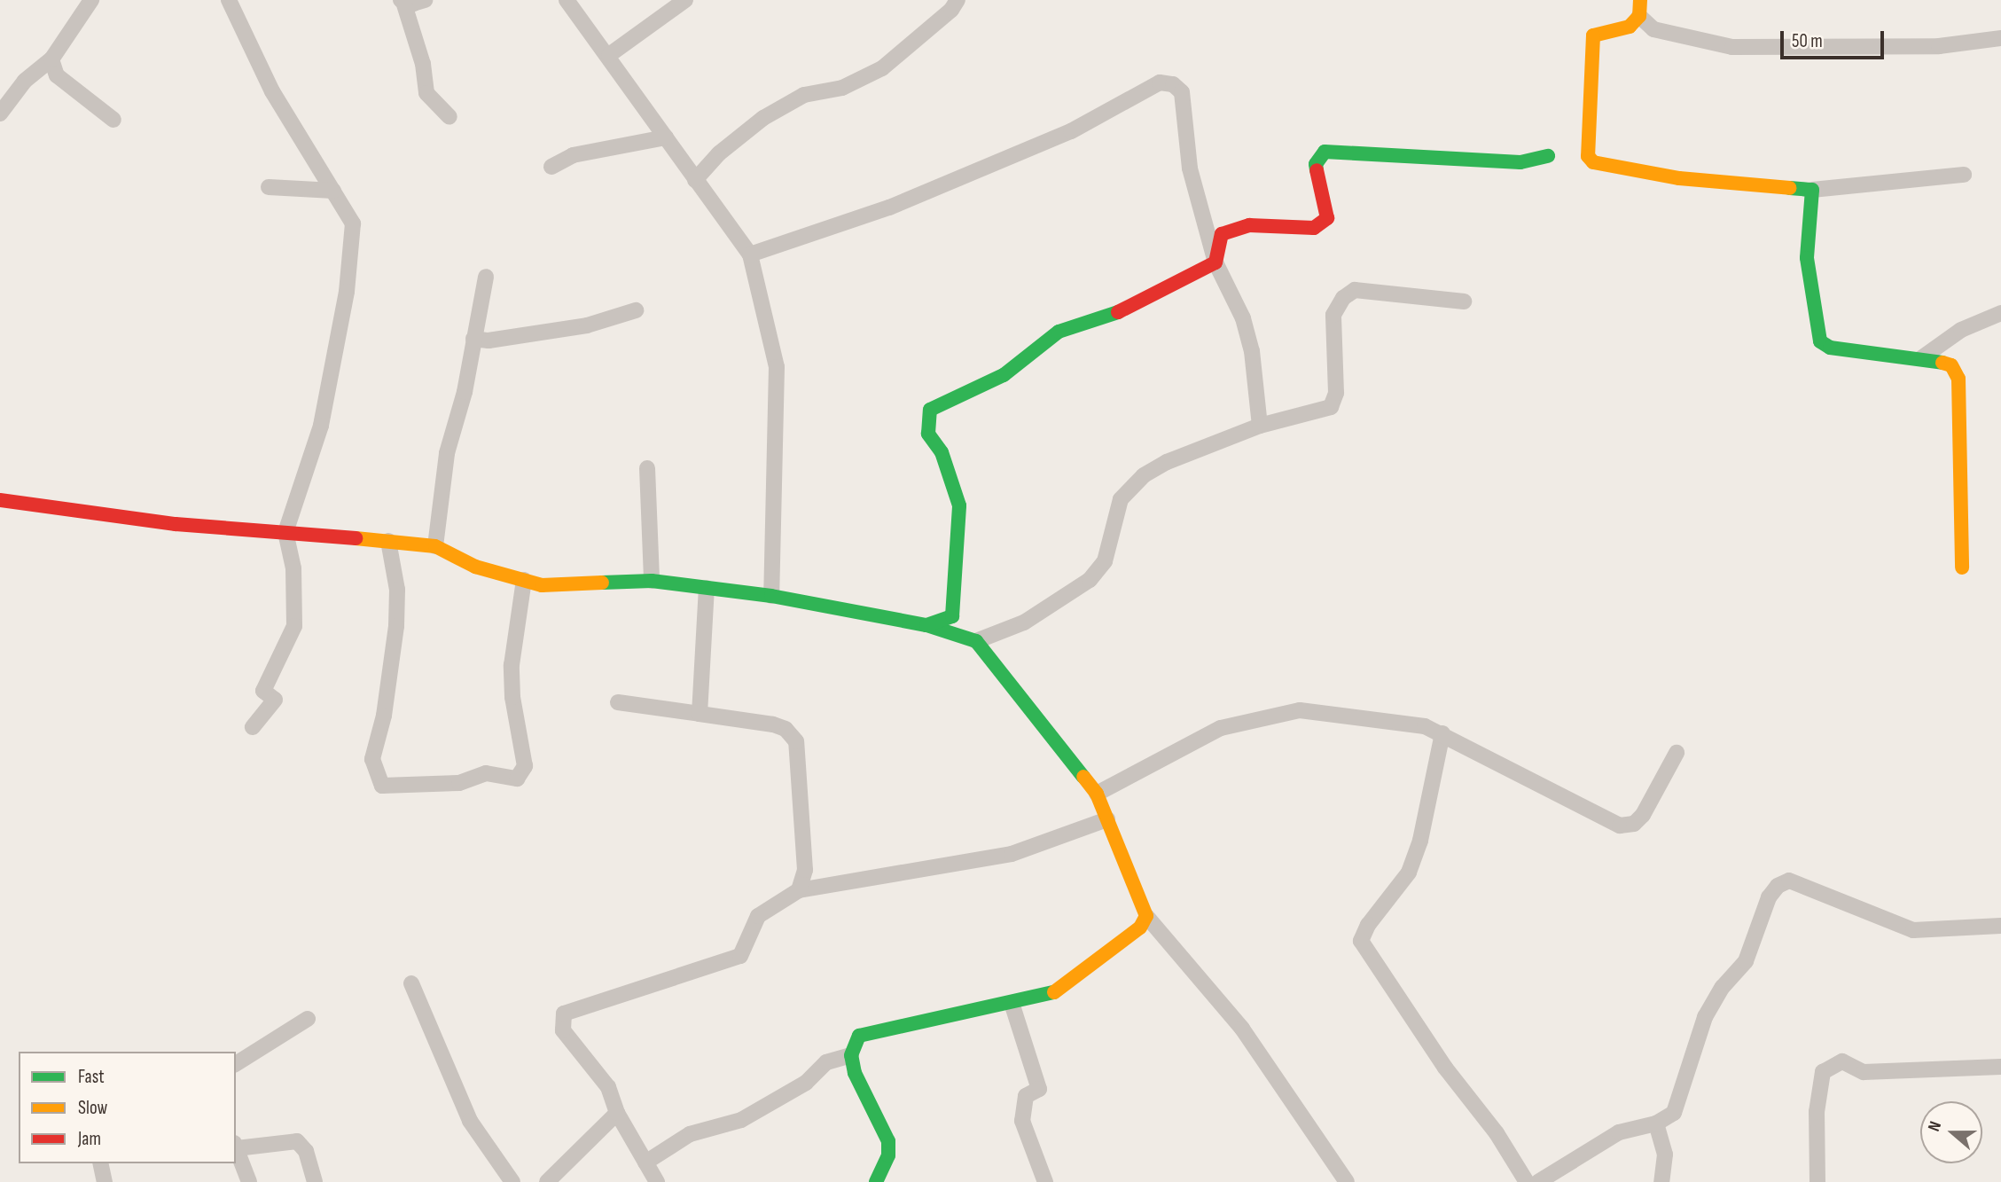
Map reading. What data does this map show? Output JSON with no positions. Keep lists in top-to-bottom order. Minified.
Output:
{"legend":["Fast","Slow","Jam"],"scale_bar":"50 m","north":"left"}
